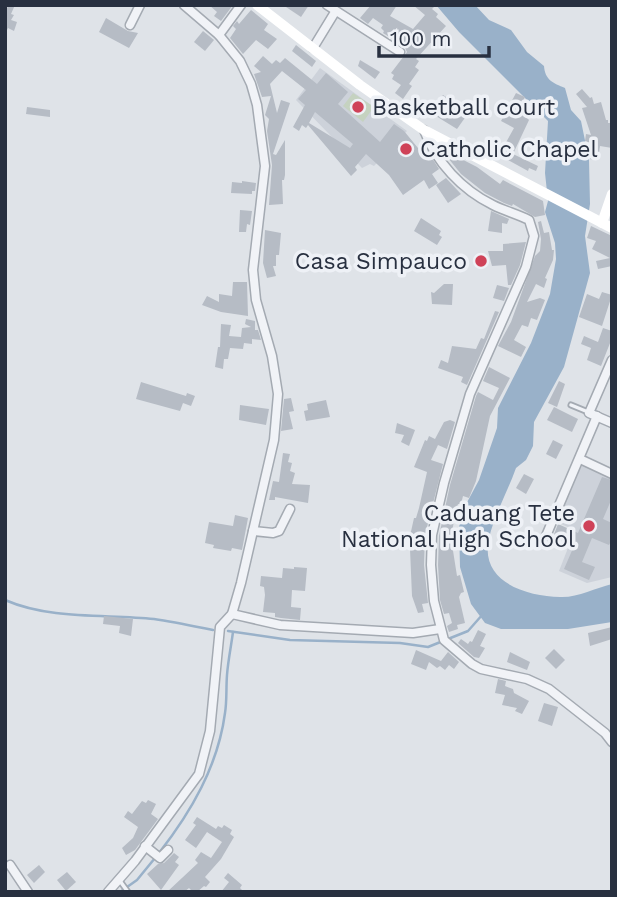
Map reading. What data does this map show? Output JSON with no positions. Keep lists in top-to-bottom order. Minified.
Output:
{"places":["Basketball court","Catholic Chapel","Casa Simpauco","Caduang Tete National High School"],"scale_bar":"100 m"}
